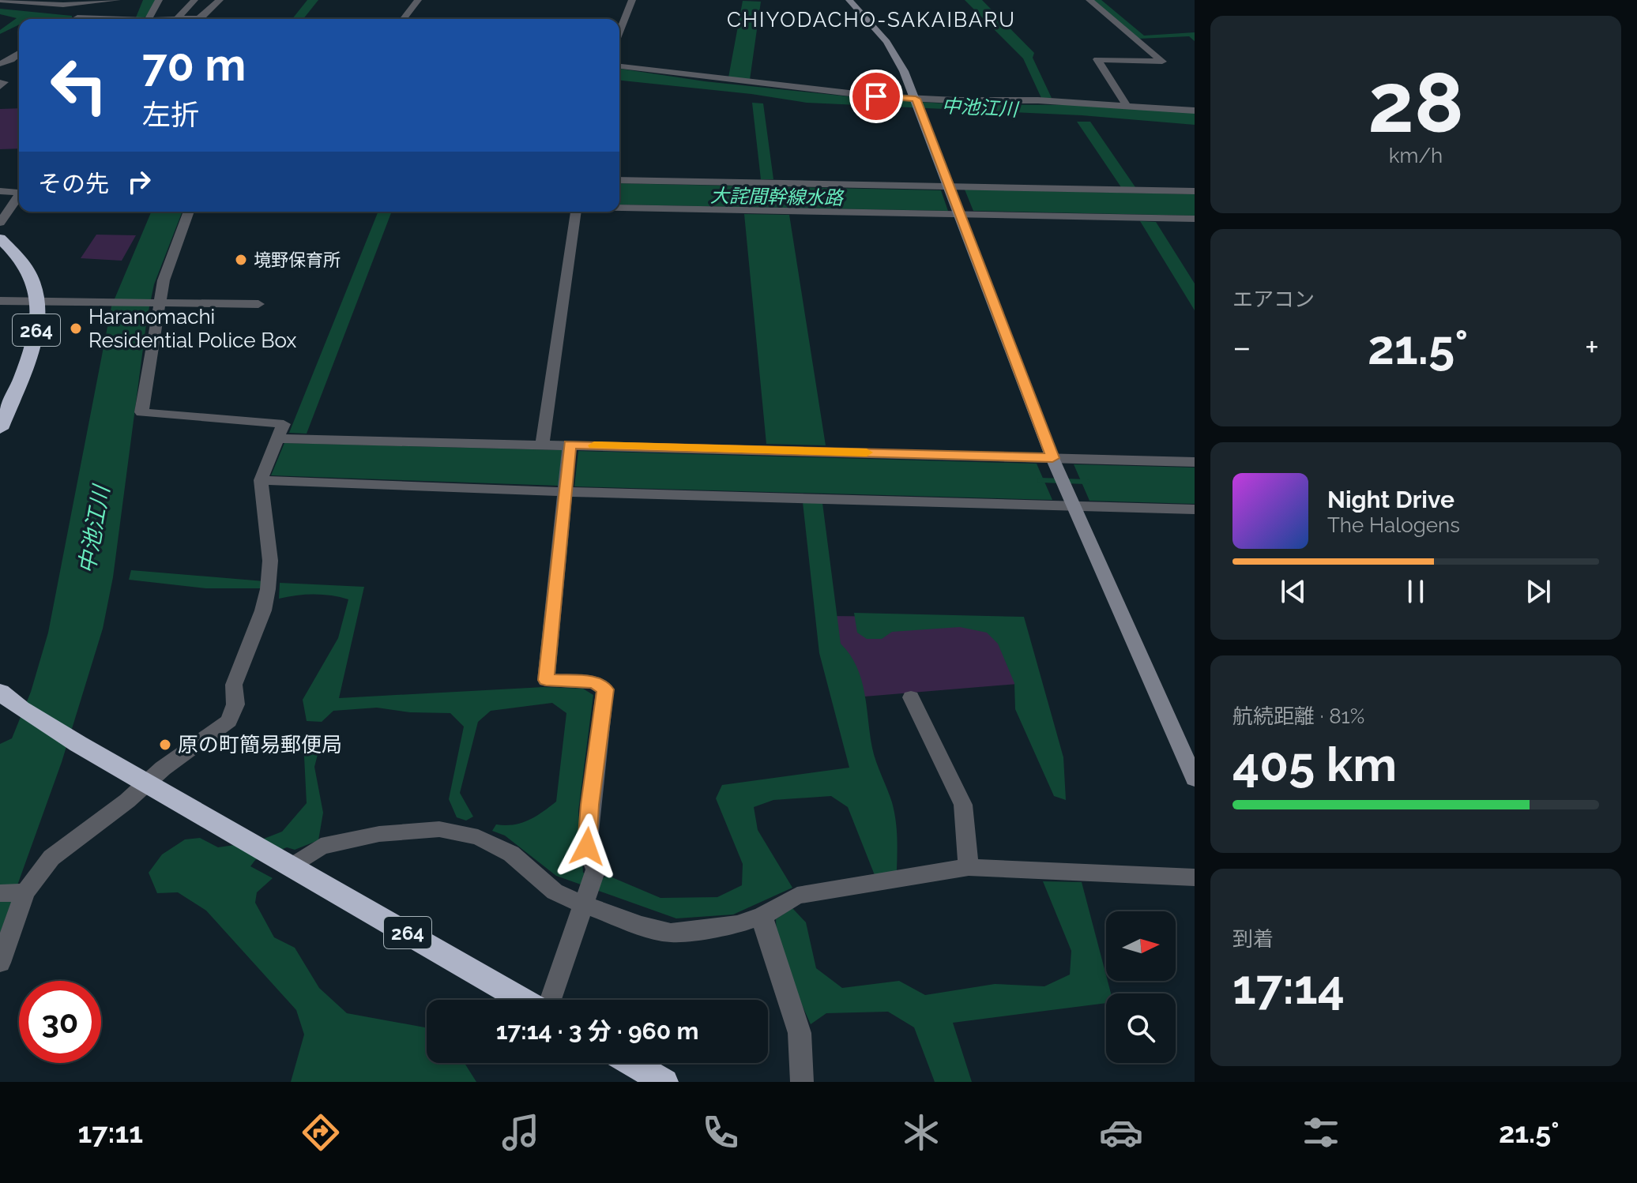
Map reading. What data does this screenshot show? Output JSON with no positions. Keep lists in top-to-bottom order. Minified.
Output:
{"streets":{"highway":["264"]},"districts":["CHIYODACHO-SAKAIBARU"],"water":["中池江川","大詫間幹線水路"],"places":["境野保育所","Haranomachi Residential Police Box","原の町簡易郵便局"],"north":"right","page":{"tile":[["28","km/h"],"エアコン",["航続距離 · 81%","405 km"],["到着","17:14"]],"turn":["70 m","左折"],"then":"その先","heat":["−","21.5°","+"],"song":["Night Drive","The Halogens"],"limit":"30","trip":"17:14 · 3 分 · 960 m","tabs":["17:11","21.5°"]}}
